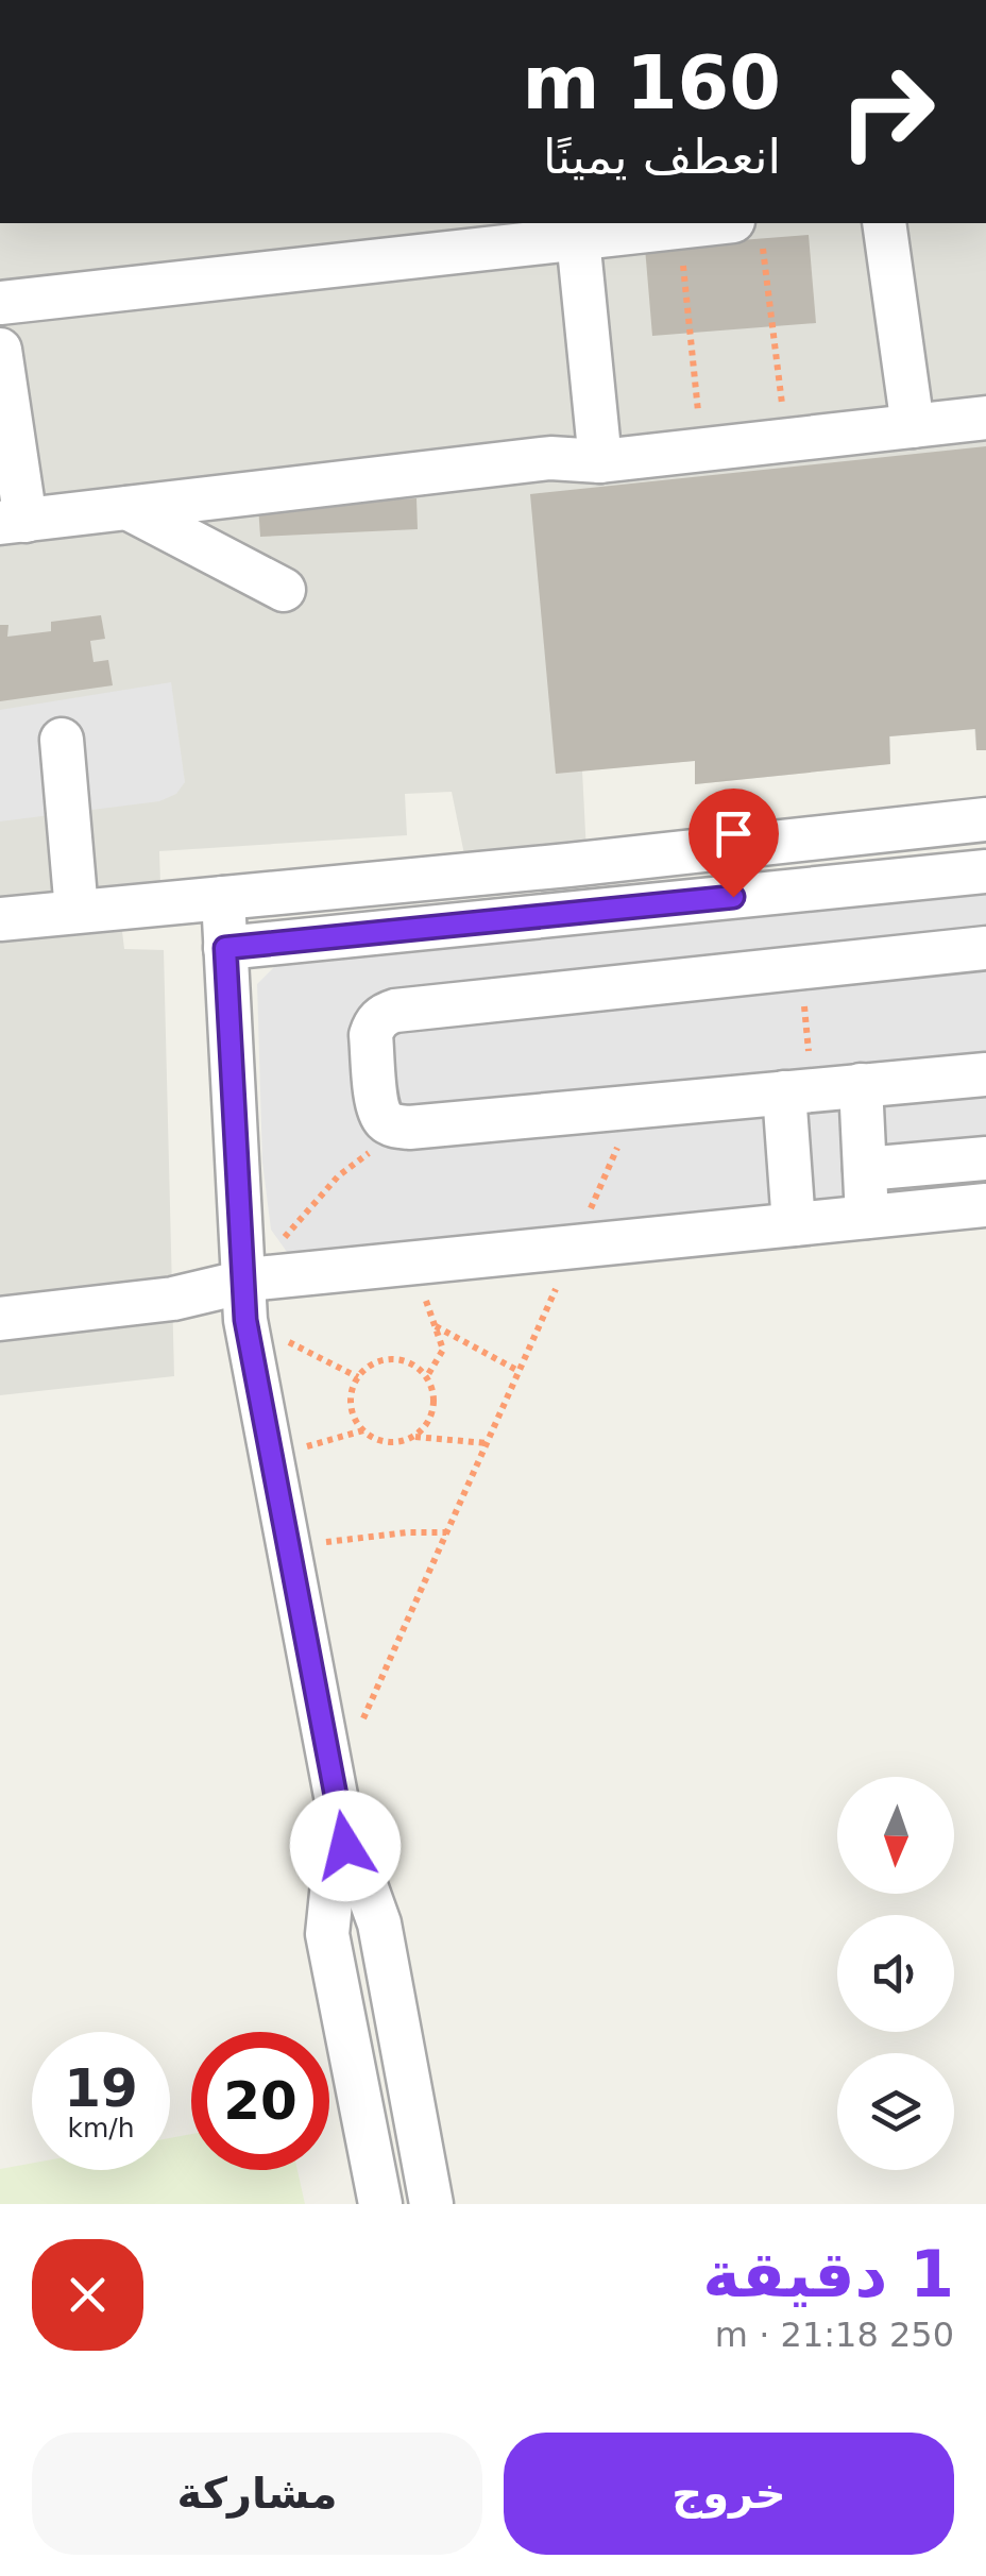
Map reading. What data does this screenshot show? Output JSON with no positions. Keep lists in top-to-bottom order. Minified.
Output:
{"north":"bottom","page":{"turn":["160 m","انعطف يمينًا"],"speed":"19 km/h","limit":"20","heading":["1 دقيقة","250 m · 21:18"],"buttons":["خروج","مشاركة"]}}
